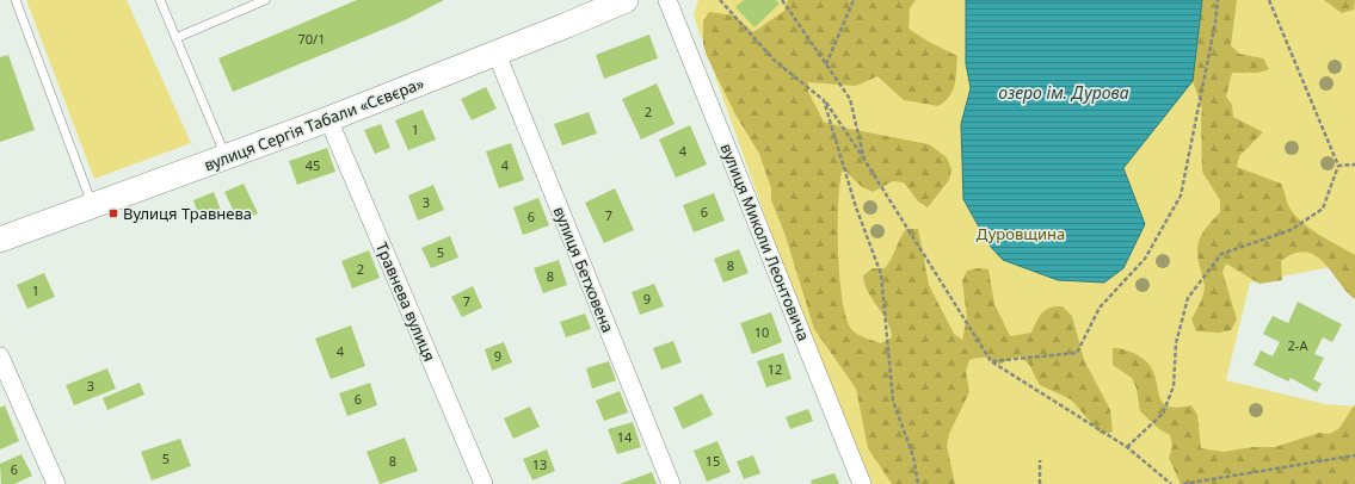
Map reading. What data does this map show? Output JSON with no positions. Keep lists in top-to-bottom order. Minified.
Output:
{"streets":{"main road":["вулиця Сергія Табали «Сєвєра»"],"street":["вулиця Миколи Леонтовича","вулиця Бетховена","Травнева вулиця"]},"crossings":[["вулиця Сергія Табали «Сєвєра»","вулиця Бетховена"],["вулиця Сергія Табали «Сєвєра»","Травнева вулиця"]],"water":["озеро ім. Дурова"],"parks":["Дуровщина"],"places":{"transit":["Вулиця Травнева"]},"house_numbers":["70/1","2","1","4","45","4","3","6","7","6","5","8","2","8","1","9","7","10","2-А","4","9","12","3","6","14","5","8","15","13","6"]}
